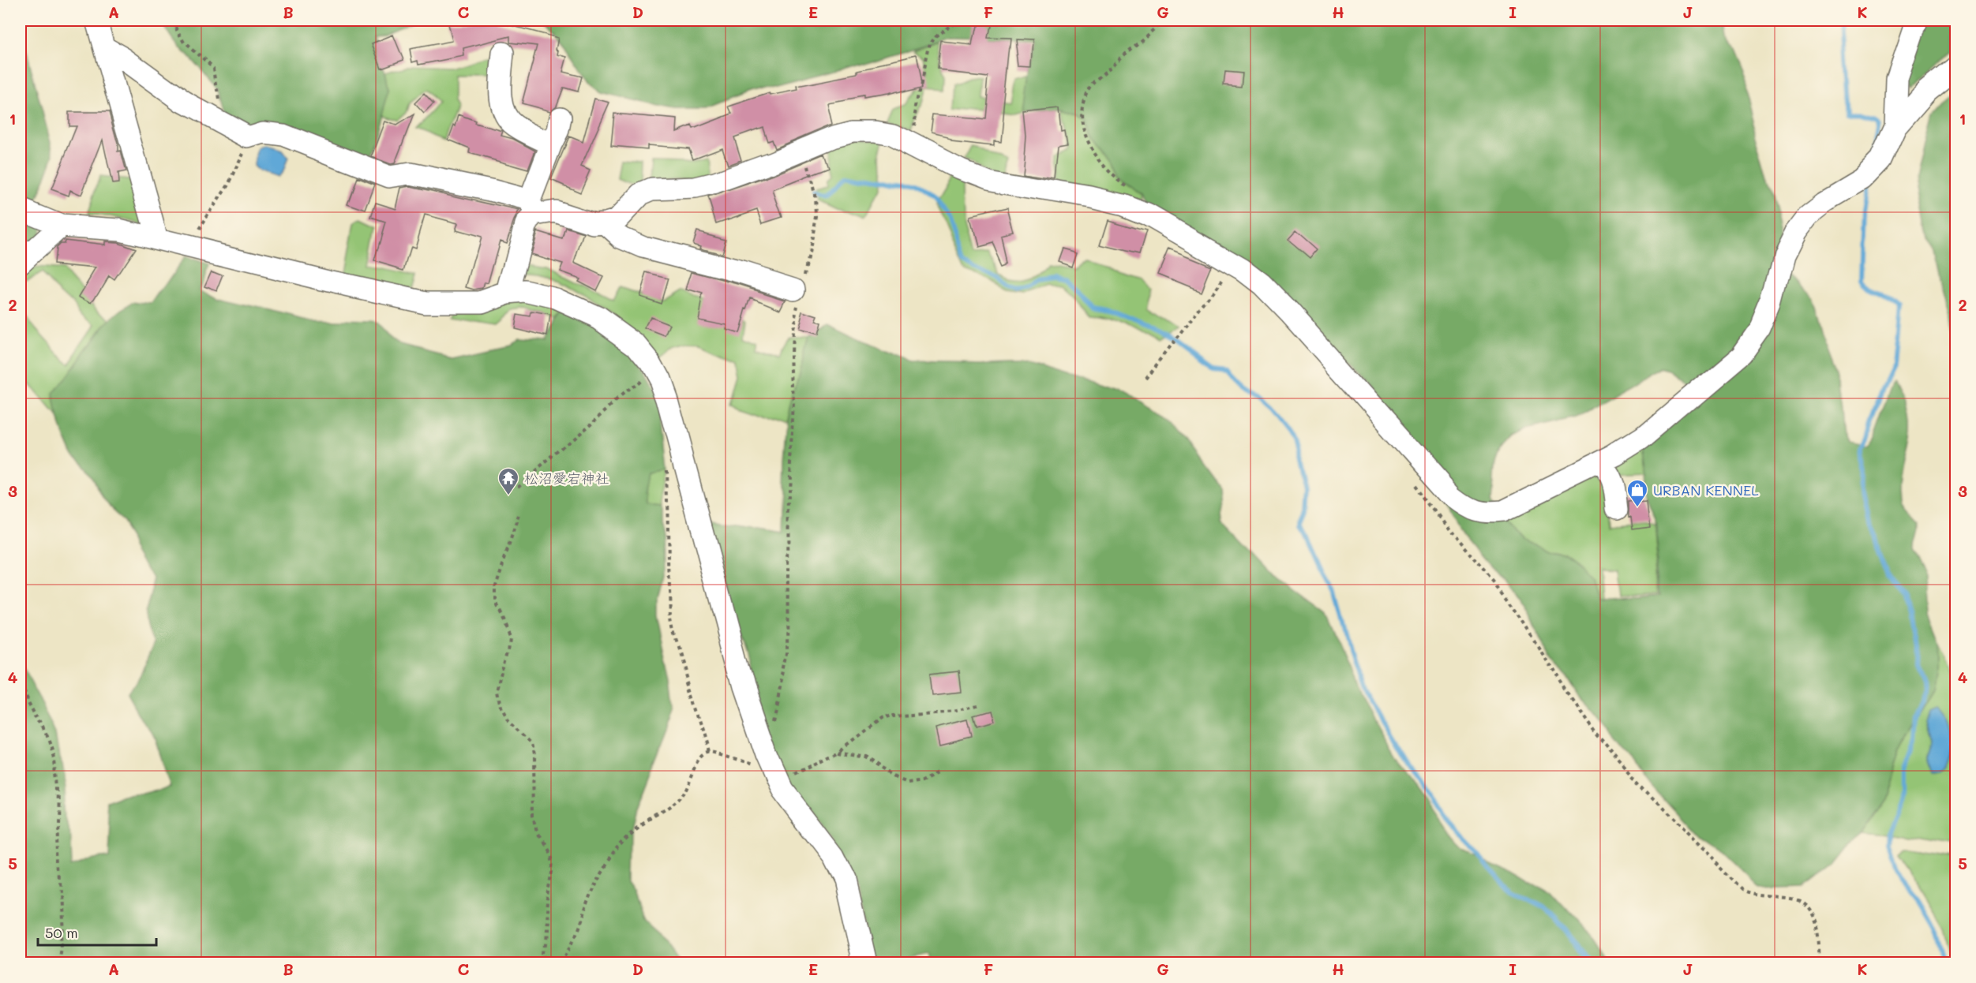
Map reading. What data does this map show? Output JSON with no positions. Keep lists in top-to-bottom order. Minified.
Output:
{"places":{"temple":["松沼愛宕神社"],"shop":["URBAN KENNEL"]},"scale_bar":"50 m","grid":{"columns":["A","B","C","D","E","F","G","H","I","J","K"],"rows":["1","2","3","4","5"]}}
